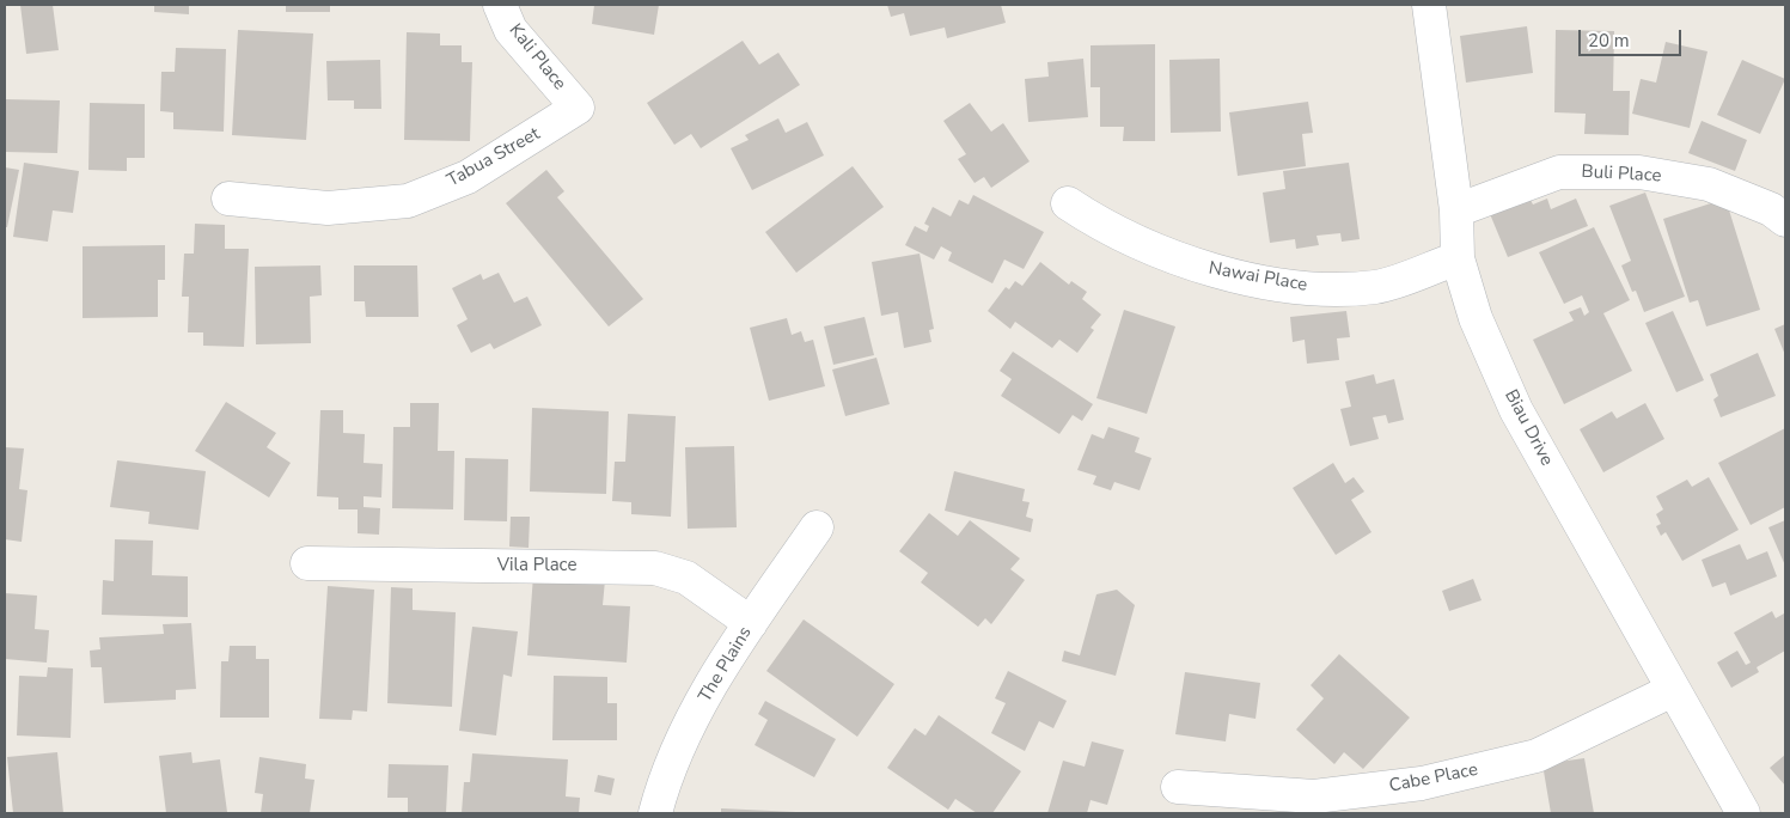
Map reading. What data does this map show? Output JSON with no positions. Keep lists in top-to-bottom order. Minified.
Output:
{"streets":{"street":["Kali Place","Tabua Street","Buli Place","Nawai Place","Biau Drive","Vila Place","The Plains","Cabe Place"]},"crossings":[["Kali Place","Tabua Street"],["Buli Place","Biau Drive"],["Nawai Place","Biau Drive"],["Biau Drive","Cabe Place"],["Vila Place","The Plains"]],"scale_bar":"20 m"}
